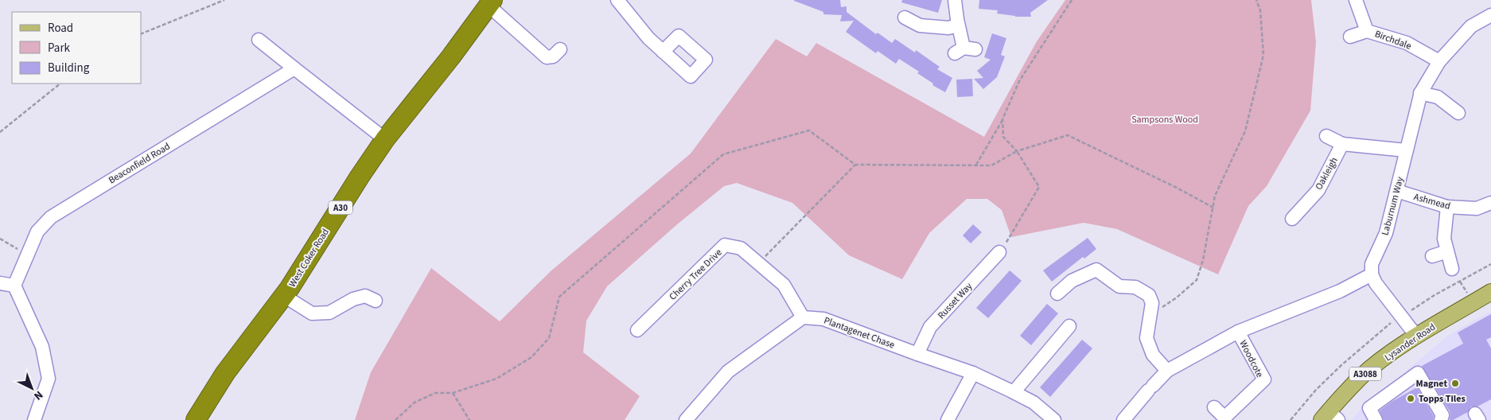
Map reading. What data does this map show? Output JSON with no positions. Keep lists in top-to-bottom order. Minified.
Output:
{"streets":{"highway":["A30","West Coker Road"],"main road":["Lysander Road","A3088"],"street":["Birchdale","Beaconfield Road","Oakleigh","Ashmead","Laburnum Way","Cherry Tree Drive","Russet Way","Plantagenet Chase","Woodcote"]},"crossings":[["Birchdale","Laburnum Way"],["Ashmead","Laburnum Way"],["Cherry Tree Drive","Plantagenet Chase"],["Russet Way","Plantagenet Chase"]],"parks":["Sampsons Wood"],"places":["Magnet","Topps Tiles"],"legend":["Road","Park","Building"],"north":"bottom right"}
